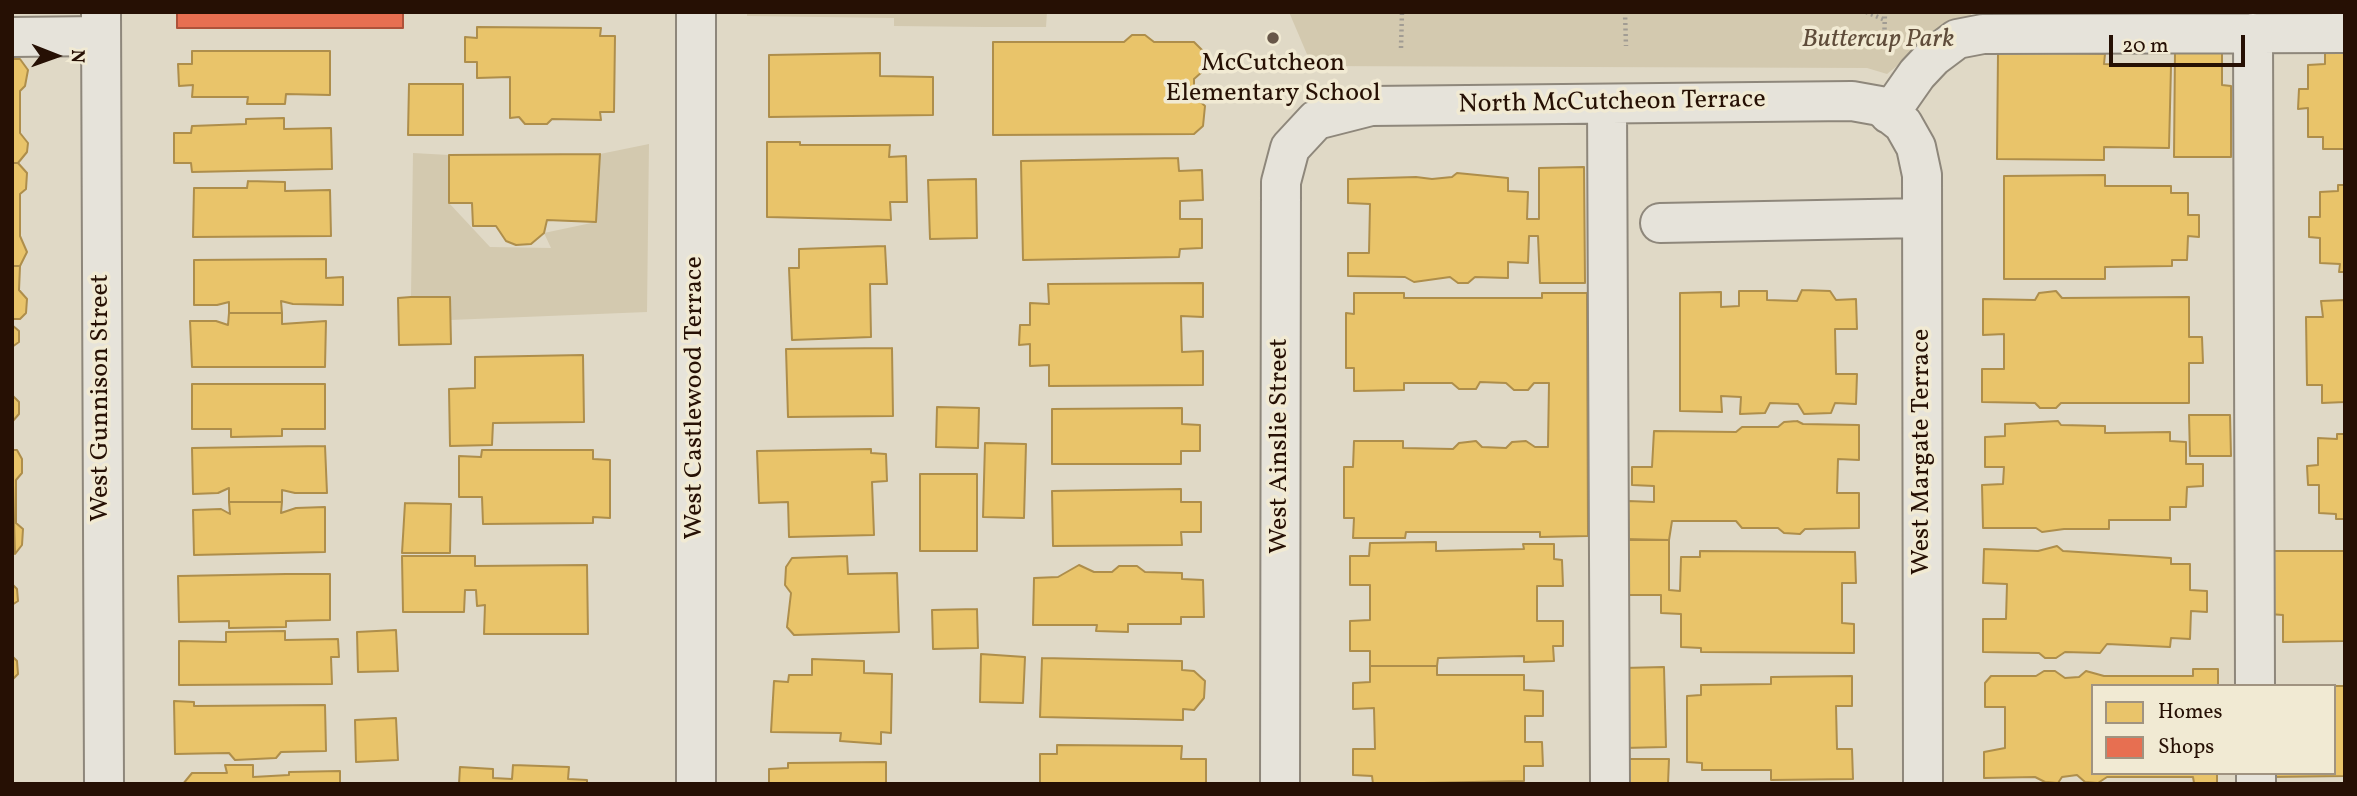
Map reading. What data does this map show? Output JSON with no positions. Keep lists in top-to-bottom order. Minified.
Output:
{"streets":{"street":["North McCutcheon Terrace","West Gunnison Street","West Castlewood Terrace","West Ainslie Street","West Margate Terrace"]},"crossings":[["North McCutcheon Terrace","West Ainslie Street"],["North McCutcheon Terrace","West Margate Terrace"]],"parks":["Buttercup Park"],"places":["McCutcheon Elementary School"],"legend":["Homes","Shops"],"scale_bar":"20 m","north":"right"}
